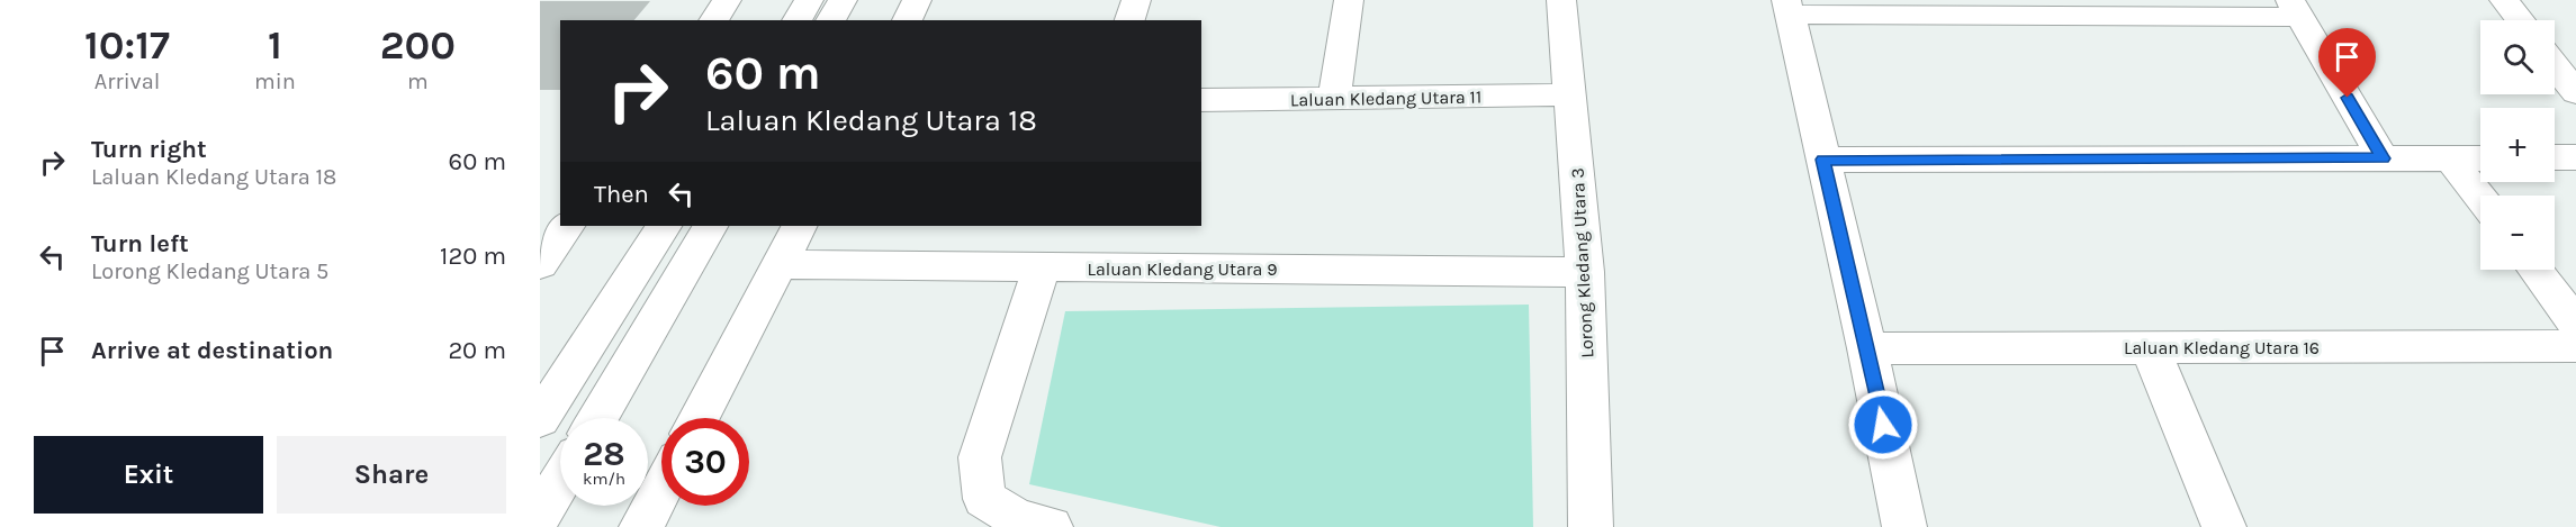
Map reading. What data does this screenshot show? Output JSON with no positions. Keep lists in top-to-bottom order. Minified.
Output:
{"streets":{"street":["Laluan Kledang Utara 11","Lorong Kledang Utara 3","Laluan Kledang Utara 9","Laluan Kledang Utara 16"]},"crossings":[["Laluan Kledang Utara 11","Lorong Kledang Utara 3"],["Lorong Kledang Utara 3","Laluan Kledang Utara 9"]],"page":{"eta":["10:17","Arrival","1","min","200","m"],"map_buttons":["+","−"],"turn":["60 m","Laluan Kledang Utara 18"],"list":[{"name":"Turn right","note":"Laluan Kledang Utara 18","value":"60 m"},{"name":"Turn left","note":"Lorong Kledang Utara 5","value":"120 m"},{"name":"Arrive at destination","value":"20 m"}],"then":"Then","speed":"28 km/h","limit":"30","buttons":["Exit","Share"]}}
